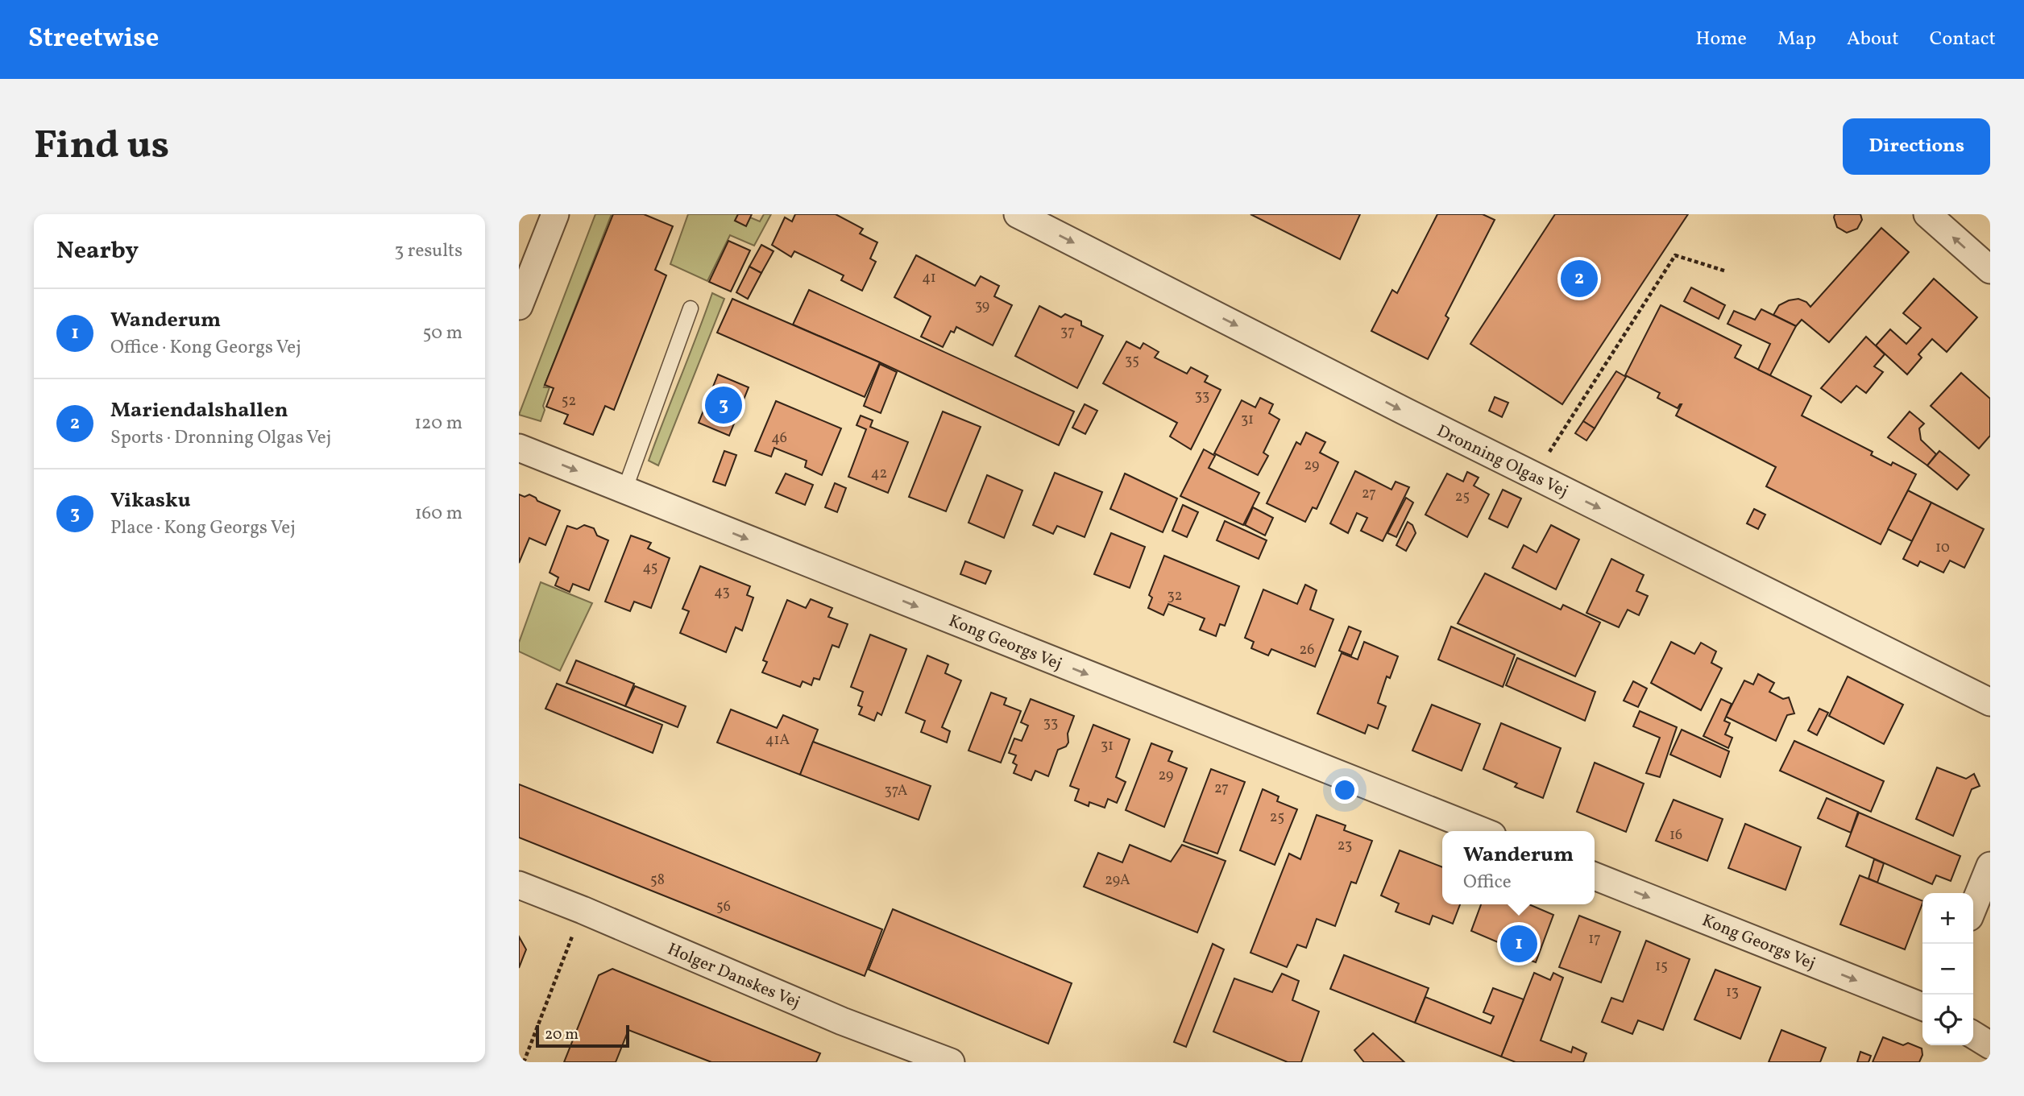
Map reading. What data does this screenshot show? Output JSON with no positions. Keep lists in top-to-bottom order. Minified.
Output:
{"streets":{"street":["Dronning Olgas Vej","Kong Georgs Vej","Holger Danskes Vej"]},"one_way":["Dronning Olgas Vej","Kong Georgs Vej"],"house_numbers":["41","39","37","35","33","52","31","46","29","42","27","25","10","45","43","32","26","33","41A","31","29","27","37A","25","16","23","58","29A","56","17","15","13"],"scale_bar":"20 m","page":{"header":"Streetwise","nav":["Home","Map","About","Contact"],"buttons":"Directions","title":"Find us","heading":["Nearby","3 results"],"pins":["2","3","1"],"list":[{"mark":"1","name":"Wanderum","note":"Office · Kong Georgs Vej","value":"50 m"},{"mark":"2","name":"Mariendalshallen","note":"Sports · Dronning Olgas Vej","value":"120 m"},{"mark":"3","name":"Vikasku","note":"Place · Kong Georgs Vej","value":"160 m"}],"popup":["Wanderum","Office"],"map_buttons":["+","−"],"scale":"20 m"}}
